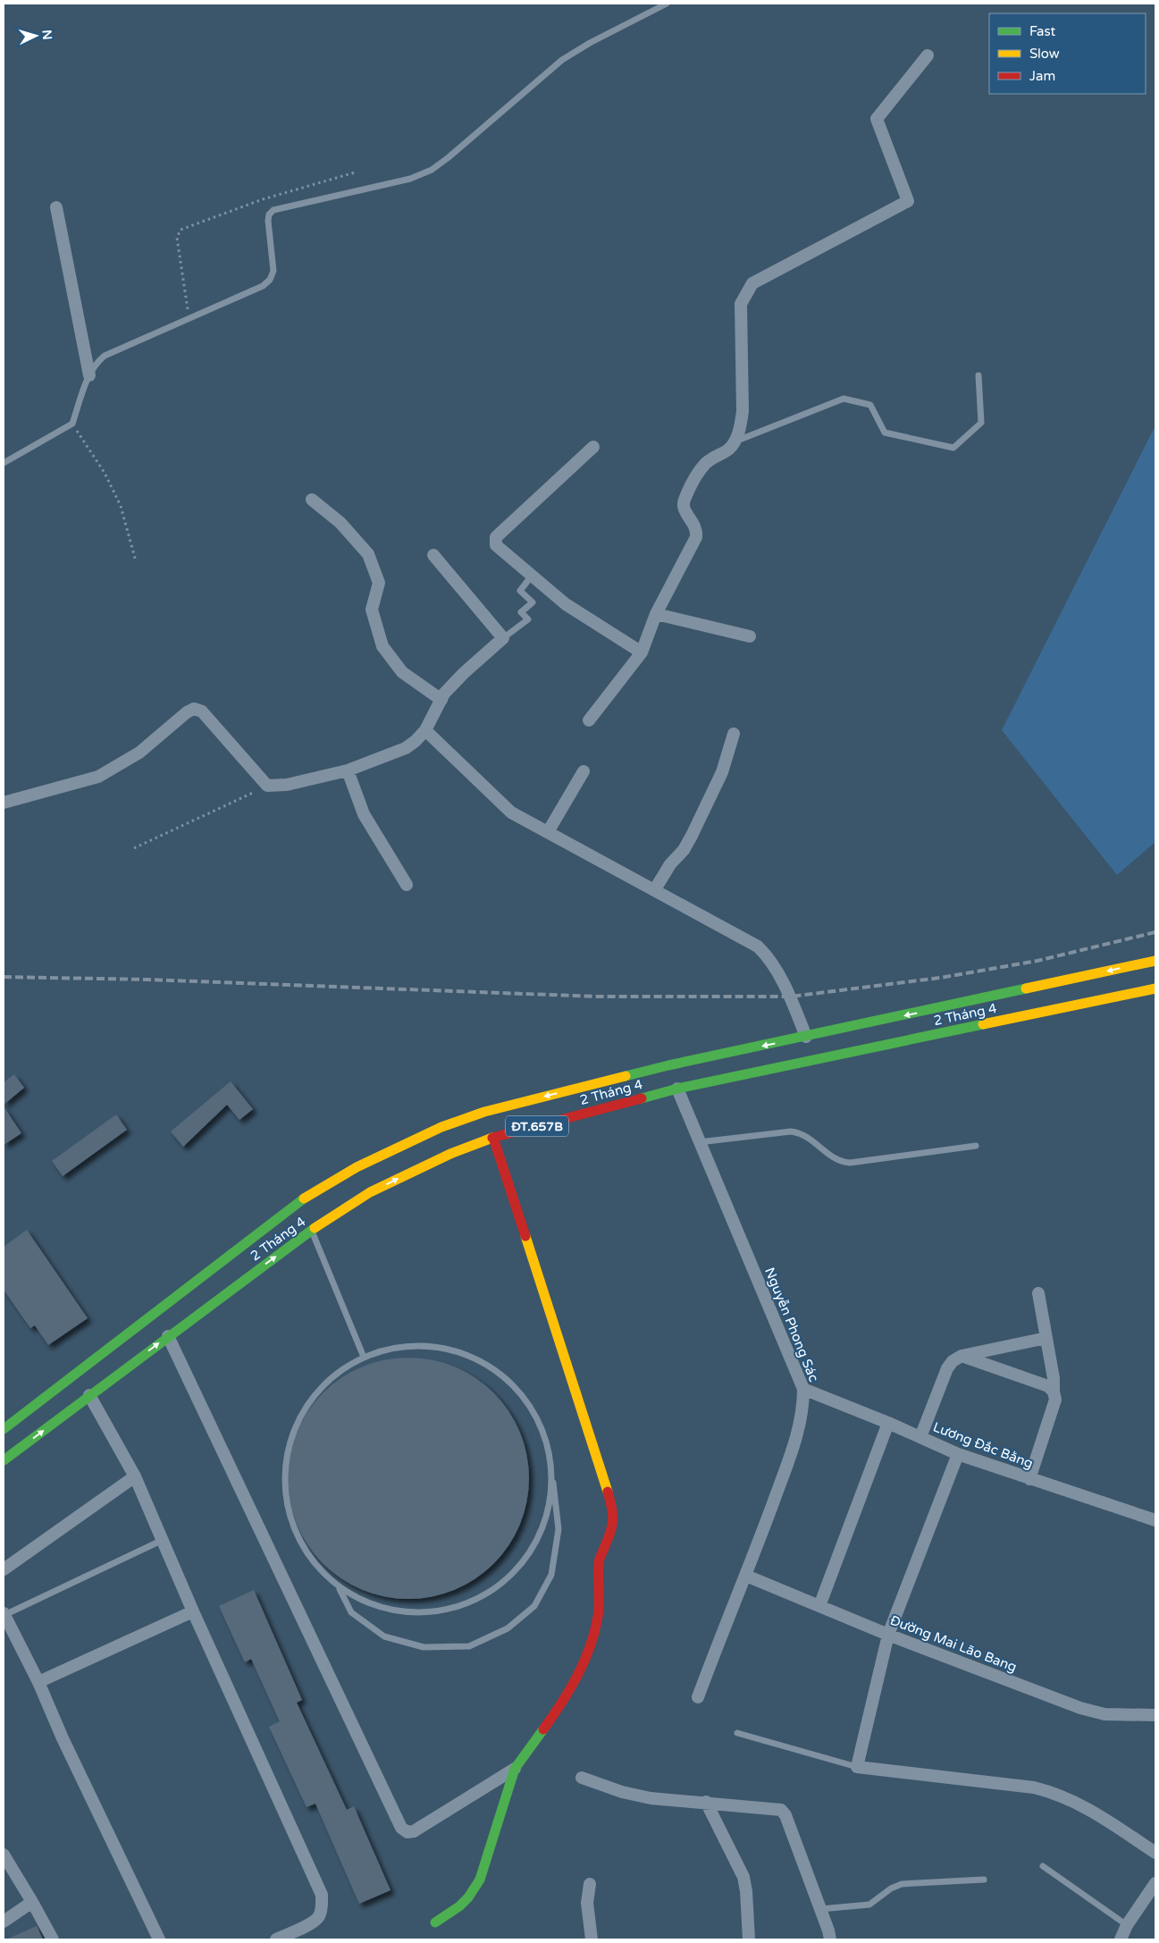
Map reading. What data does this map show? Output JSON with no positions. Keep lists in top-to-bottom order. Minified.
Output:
{"streets":{"main road":["2 Tháng 4","ĐT.657B"],"street":["Nguyễn Phong Sác","Lương Đắc Bằng","Đường Mai Lão Bang"]},"crossings":[["2 Tháng 4","Nguyễn Phong Sác"],["Nguyễn Phong Sác","Lương Đắc Bằng"],["Nguyễn Phong Sác","Đường Mai Lão Bang"]],"legend":["Fast","Slow","Jam"],"north":"right"}
